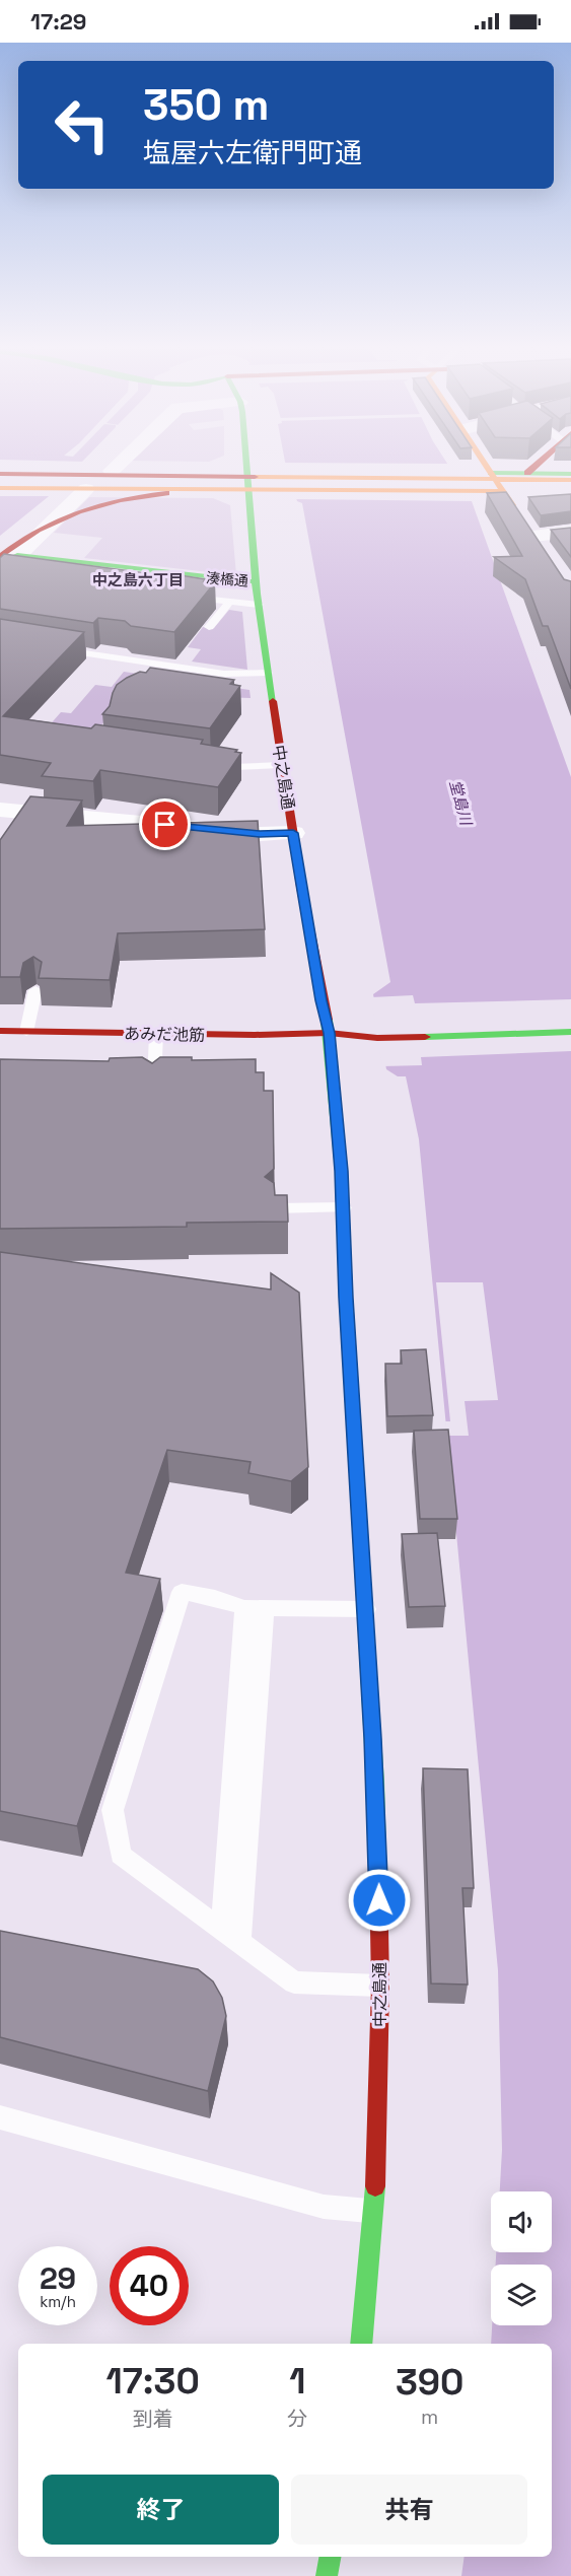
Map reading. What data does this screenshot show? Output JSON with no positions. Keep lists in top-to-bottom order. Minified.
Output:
{"streets":{"main road":["湊橋通","中之島通","あみだ池筋"]},"crossings":[["湊橋通","中之島通"],["中之島通","あみだ池筋"]],"districts":["中之島六丁目"],"water":["堂島川"],"page":{"status":"17:29","turn":["350 m","塩屋六左衛門町通"],"speed":"29 km/h","limit":"40","eta":["17:30","到着","1","分","390","m"],"buttons":["終了","共有"]}}
